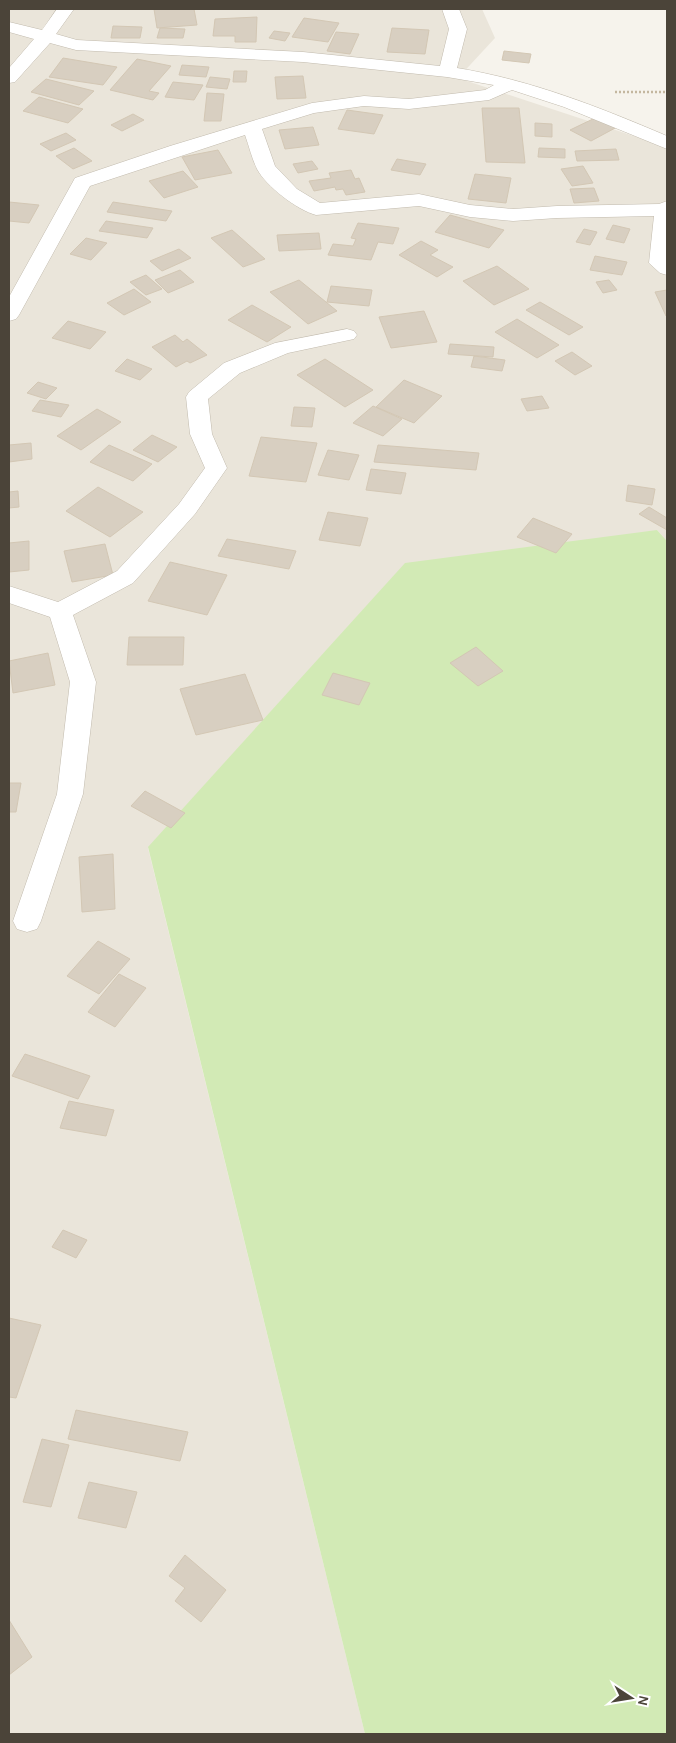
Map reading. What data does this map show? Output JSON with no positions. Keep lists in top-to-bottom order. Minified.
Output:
{"north":"right"}
